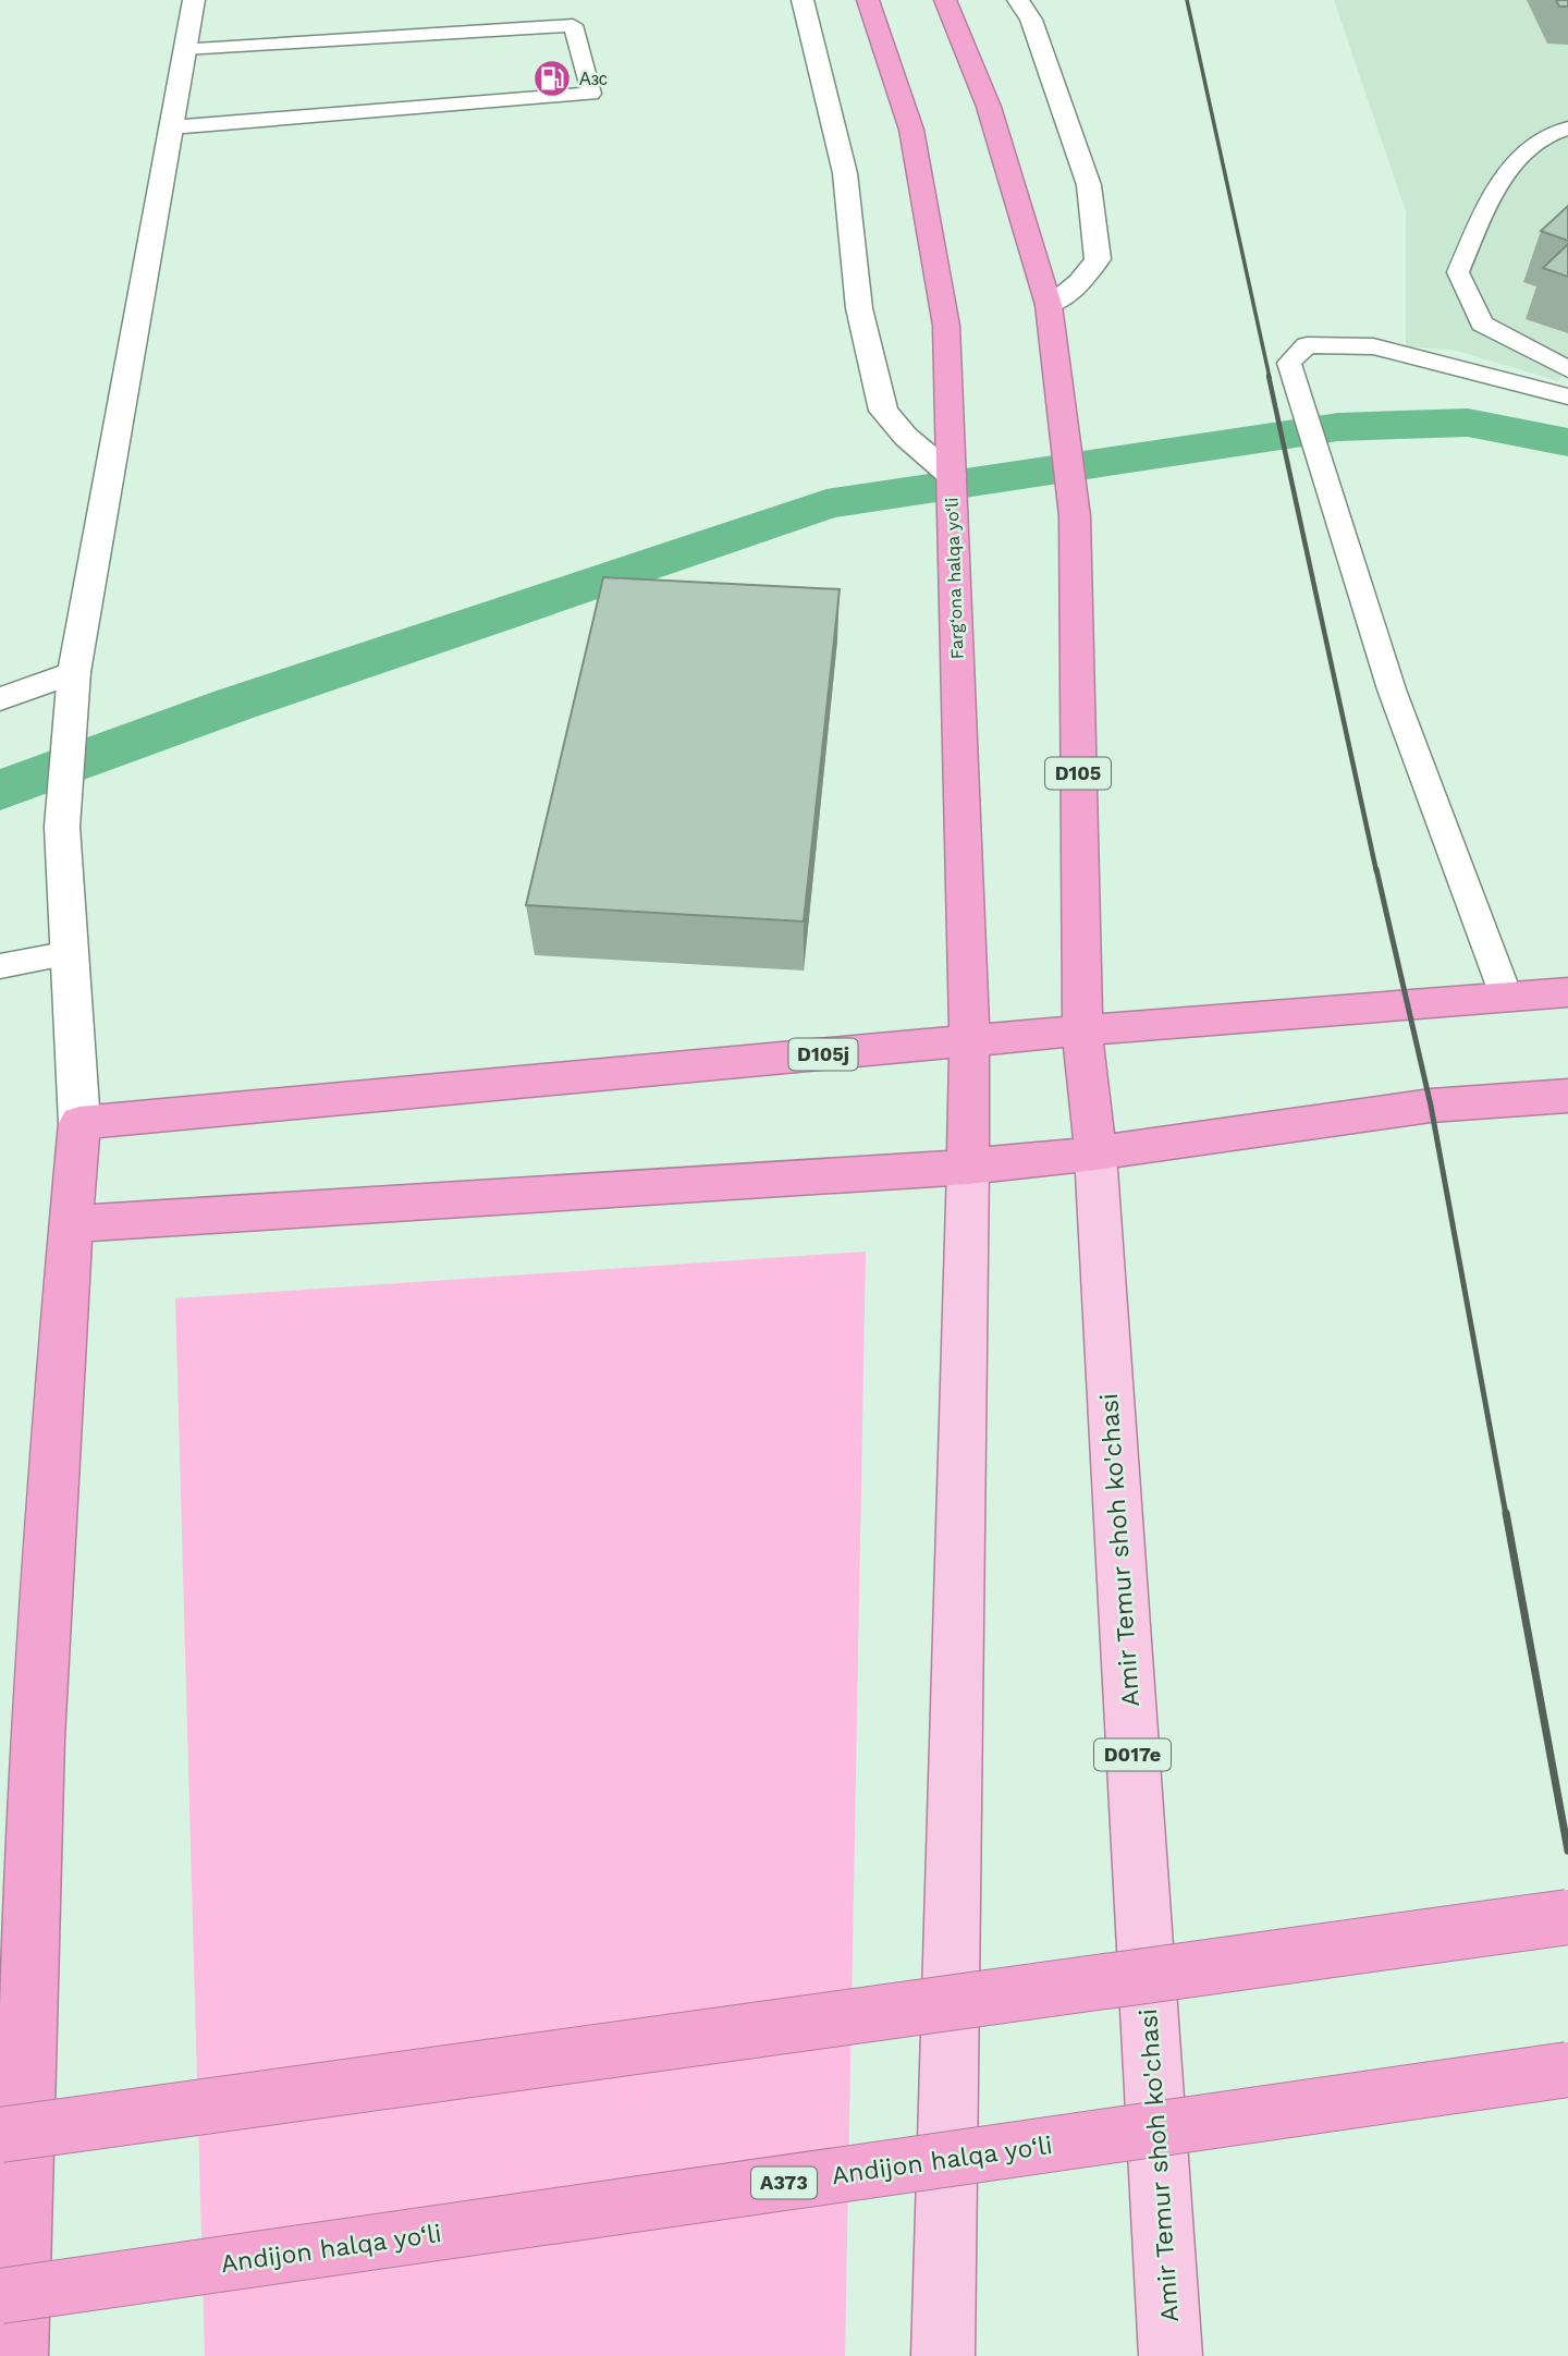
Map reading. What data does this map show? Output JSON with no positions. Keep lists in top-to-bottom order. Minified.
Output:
{"streets":{"highway":["Farg‘ona halqa yo‘li","D105","D105j","Andijon halqa yo‘li","A373"],"main road":["Amir Temur shoh ko'chasi","D017e"]},"crossings":[["Farg‘ona halqa yo‘li","D105j"],["D105","D105j"],["D105","Amir Temur shoh ko'chasi"]],"places":{"fuel station":["Азс"]}}
